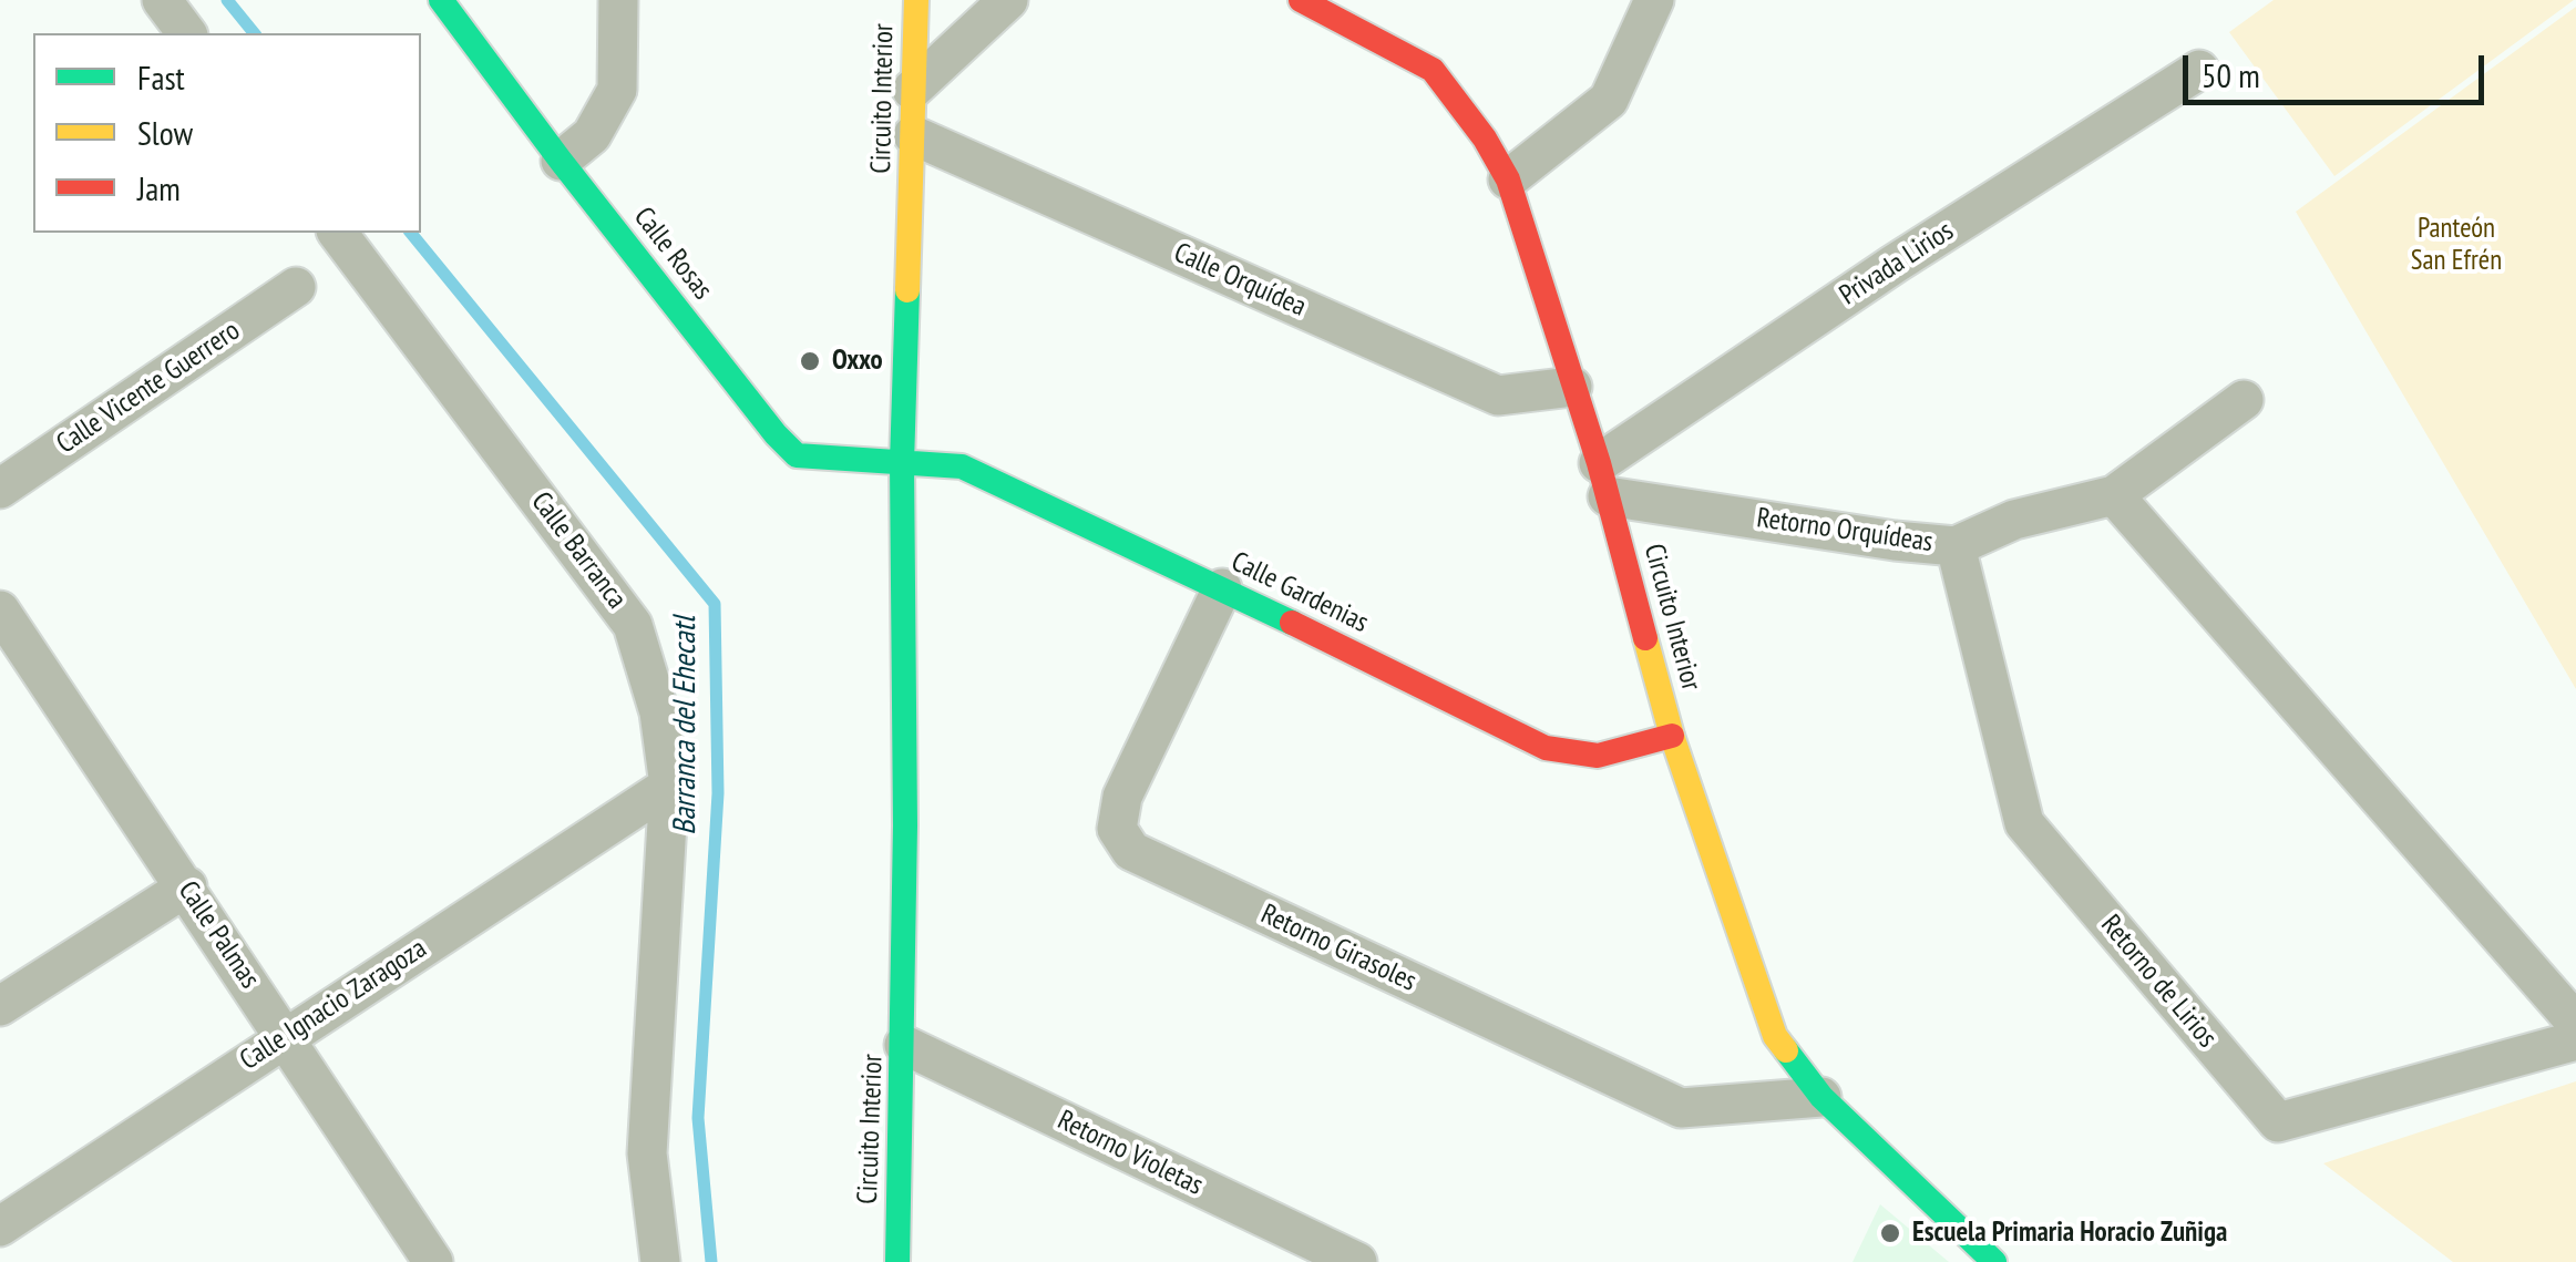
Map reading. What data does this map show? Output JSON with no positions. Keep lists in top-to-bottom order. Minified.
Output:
{"streets":{"street":["Circuito Interior","Calle Rosas","Privada Lirios","Calle Orquídea","Calle Vicente Guerrero","Retorno Orquídeas","Calle Barranca","Calle Gardenias","Calle Palmas","Retorno Girasoles","Retorno de Lirios","Calle Ignacio Zaragoza","Retorno Violetas"]},"crossings":[["Circuito Interior","Calle Rosas"],["Circuito Interior","Privada Lirios"],["Circuito Interior","Calle Orquídea"],["Circuito Interior","Retorno Orquídeas"],["Circuito Interior","Calle Gardenias"],["Circuito Interior","Retorno Girasoles"],["Circuito Interior","Retorno Violetas"],["Calle Rosas","Calle Gardenias"],["Privada Lirios","Retorno Orquídeas"],["Retorno Orquídeas","Retorno de Lirios"],["Calle Barranca","Calle Ignacio Zaragoza"],["Calle Gardenias","Retorno Girasoles"],["Calle Palmas","Calle Ignacio Zaragoza"]],"water":["Barranca del Ehecatl"],"parks":["Panteón San Efrén"],"places":["Oxxo","Escuela Primaria Horacio Zuñiga"],"legend":["Fast","Slow","Jam"],"scale_bar":"50 m"}
